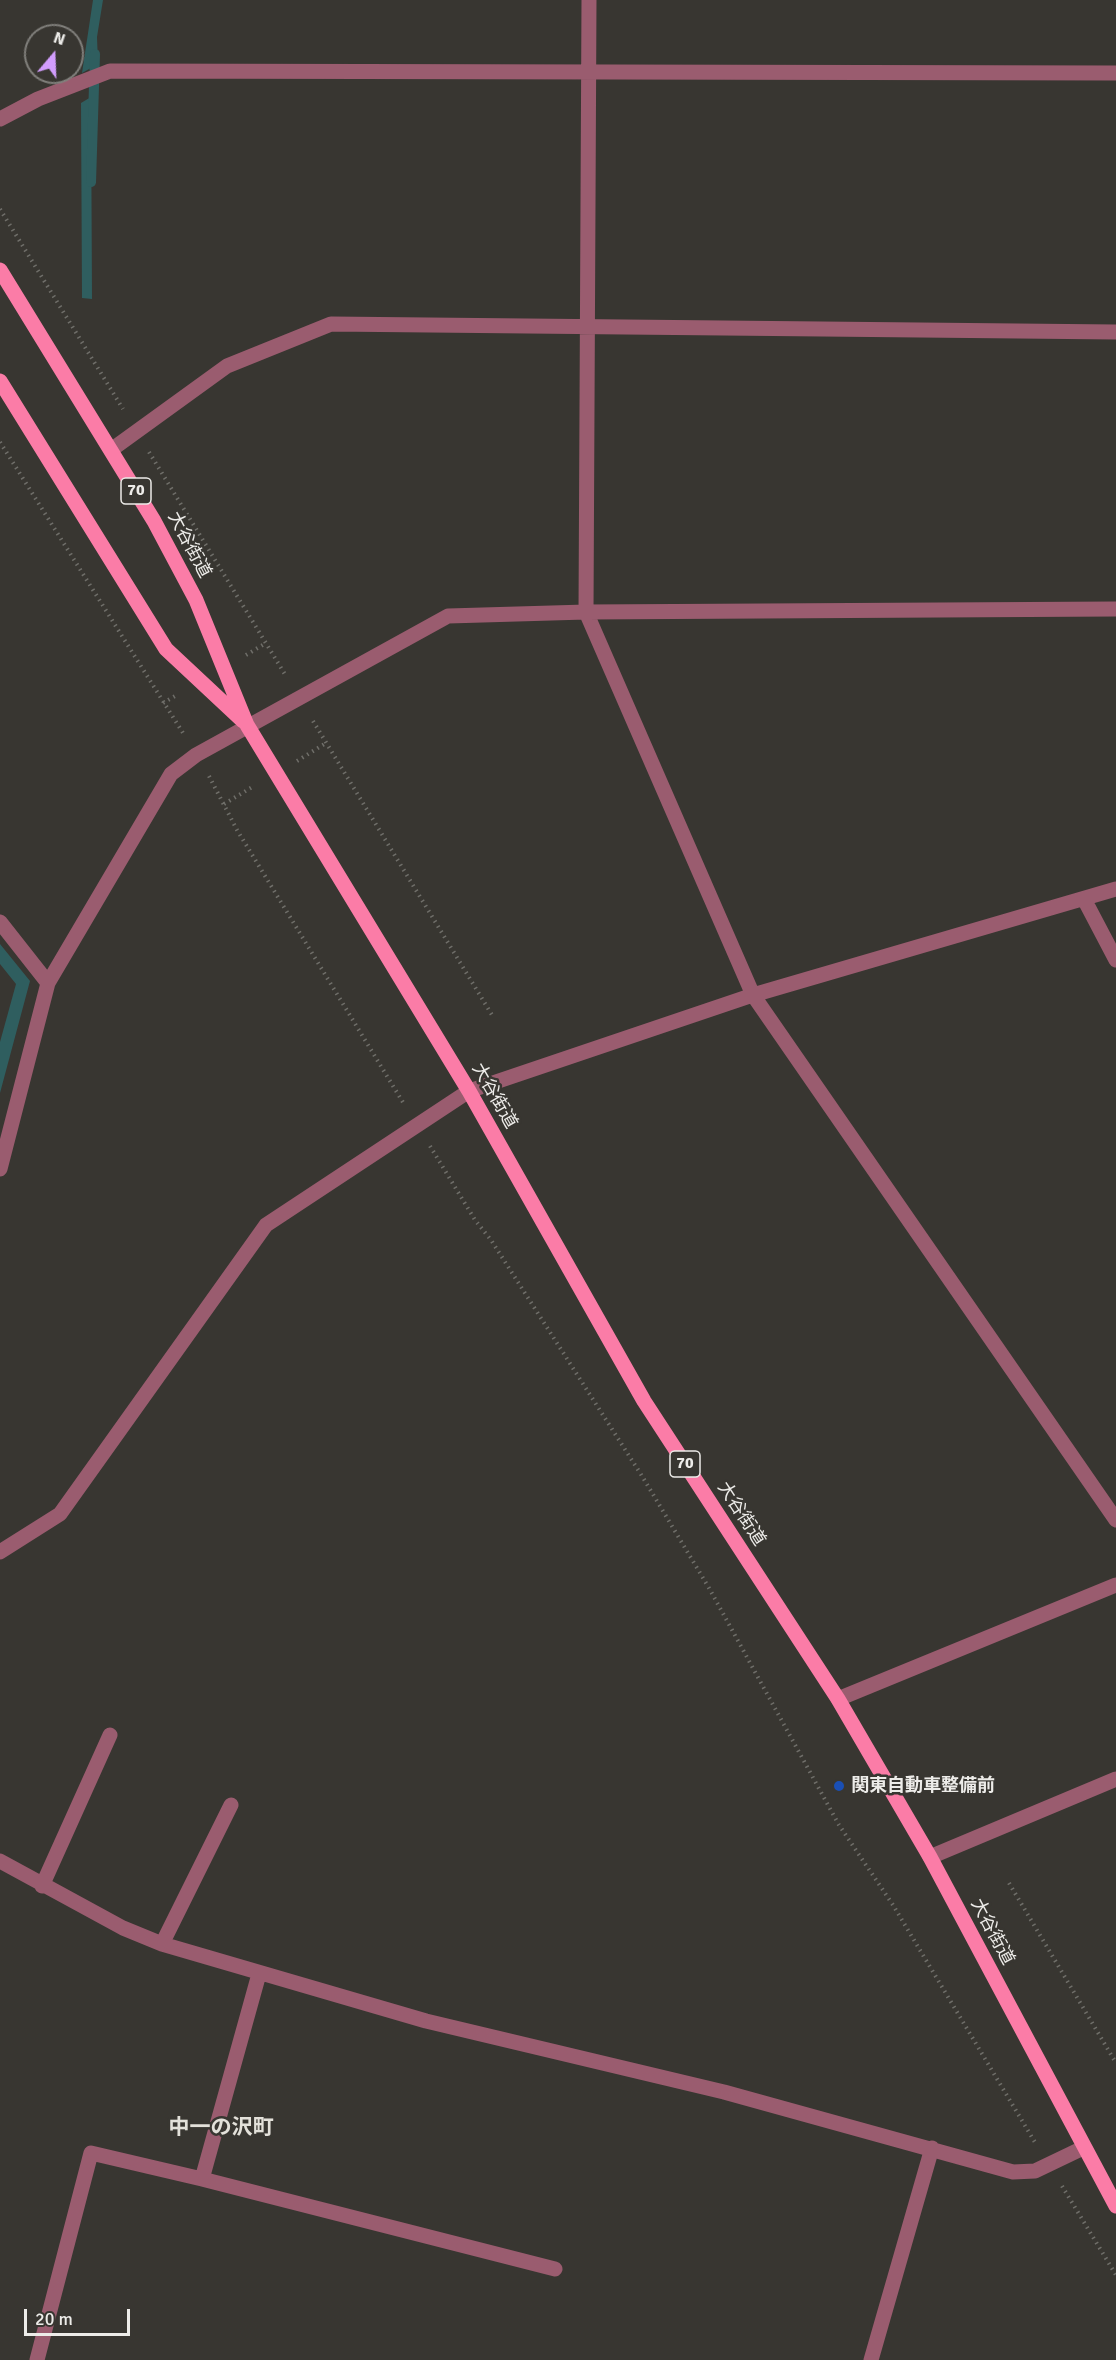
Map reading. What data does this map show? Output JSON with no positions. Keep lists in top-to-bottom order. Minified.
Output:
{"streets":{"main road":["70","大谷街道"]},"districts":["中一の沢町"],"places":["関東自動車整備前"],"scale_bar":"20 m","north":"top"}
